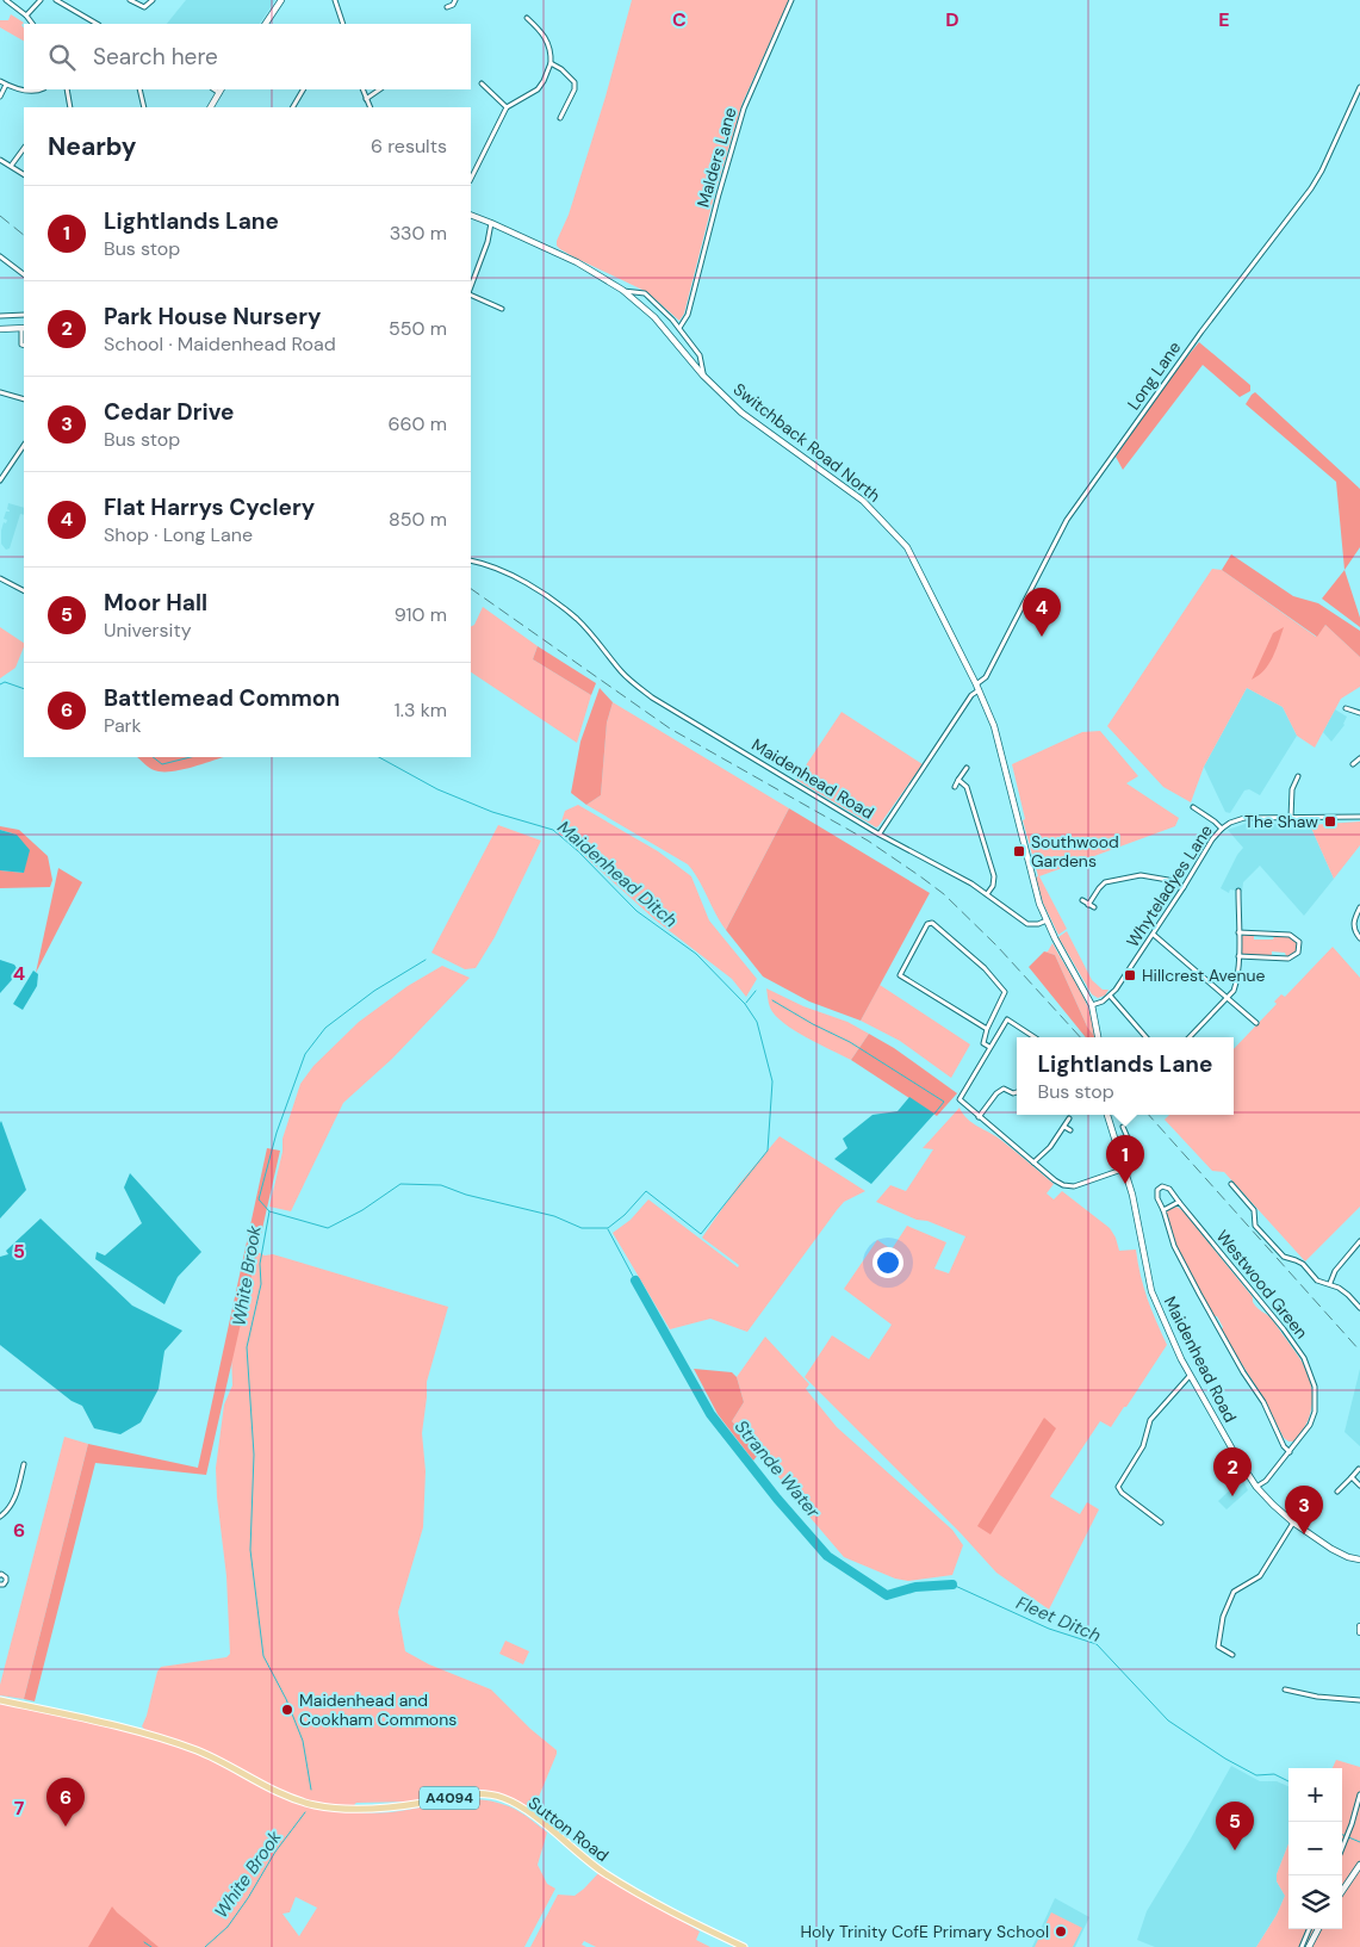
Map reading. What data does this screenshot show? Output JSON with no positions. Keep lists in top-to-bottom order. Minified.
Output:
{"streets":{"main road":["Switchback Road North","Maidenhead Road","A4094","Sutton Road"],"street":["Malders Lane","Long Lane","Whyteladyes Lane","Westwood Green"]},"crossings":[["Long Lane","Switchback Road North"],["Switchback Road North","Maidenhead Road"],["Maidenhead Road","Westwood Green"]],"water":["Maidenhead Ditch","White Brook","Strande Water","Fleet Ditch"],"places":{"transit":["The Shaw","Southwood Gardens","Hillcrest Avenue"],"other":["Maidenhead and Cookham Commons","Holy Trinity CofE Primary School"]},"page":{"search":"Search here","heading":["Nearby","6 results"],"list":[{"mark":"1","name":"Lightlands Lane","note":"Bus stop","value":"330 m"},{"mark":"2","name":"Park House Nursery","note":"School · Maidenhead Road","value":"550 m"},{"mark":"3","name":"Cedar Drive","note":"Bus stop","value":"660 m"},{"mark":"4","name":"Flat Harrys Cyclery","note":"Shop · Long Lane","value":"850 m"},{"mark":"5","name":"Moor Hall","note":"University","value":"910 m"},{"mark":"6","name":"Battlemead Common","note":"Park","value":"1.3 km"}],"pins":["4","1","2","3","6","5"],"popup":["Lightlands Lane","Bus stop"],"map_buttons":["+","−"]},"grid":{"columns":["C","D","E"],"rows":["4","5","6","7"]}}
